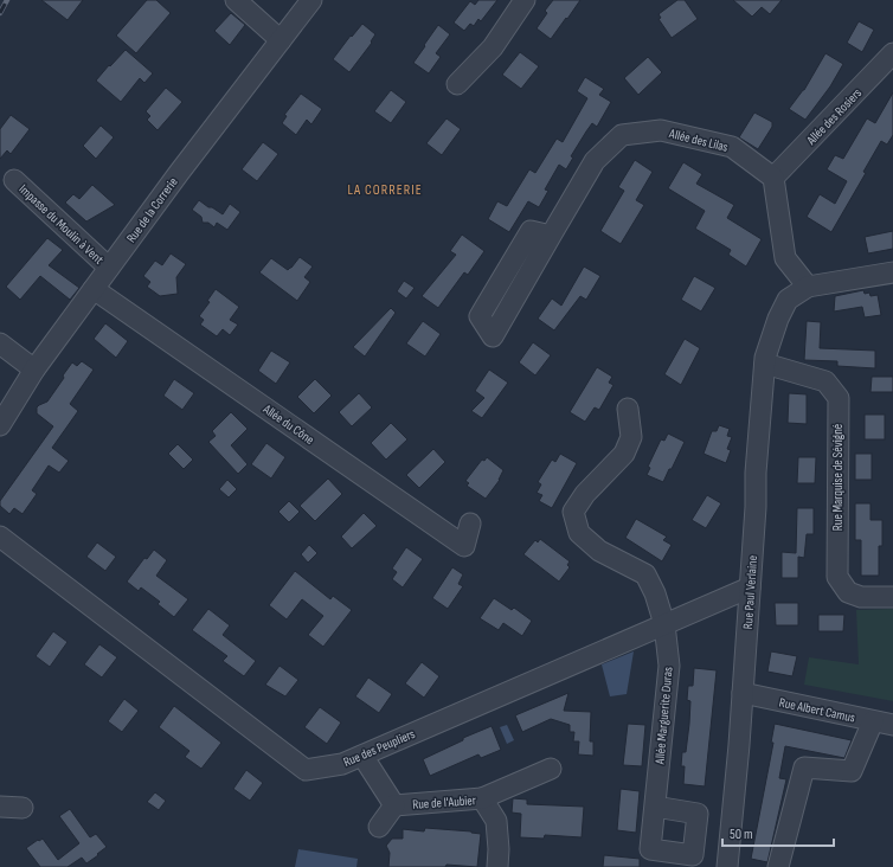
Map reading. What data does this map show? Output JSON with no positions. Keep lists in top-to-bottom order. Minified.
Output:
{"streets":{"street":["Allée des Rosiers","Allée des Lilas","Rue de la Correrie","Impasse du Moulin à Vent","Allée du Cône","Rue Marquise de Sévigné","Rue Paul Verlaine","Rue Albert Camus","Allée Marguerite Duras","Rue des Peupliers","Rue de l'Aubier"]},"crossings":[["Allée des Rosiers","Allée des Lilas"],["Rue de la Correrie","Impasse du Moulin à Vent"],["Rue de la Correrie","Allée du Cône"],["Rue Marquise de Sévigné","Rue Paul Verlaine"],["Rue Paul Verlaine","Rue Albert Camus"],["Rue Paul Verlaine","Rue des Peupliers"],["Allée Marguerite Duras","Rue des Peupliers"],["Rue des Peupliers","Rue de l'Aubier"]],"districts":["LA CORRERIE"],"scale_bar":"50 m"}
